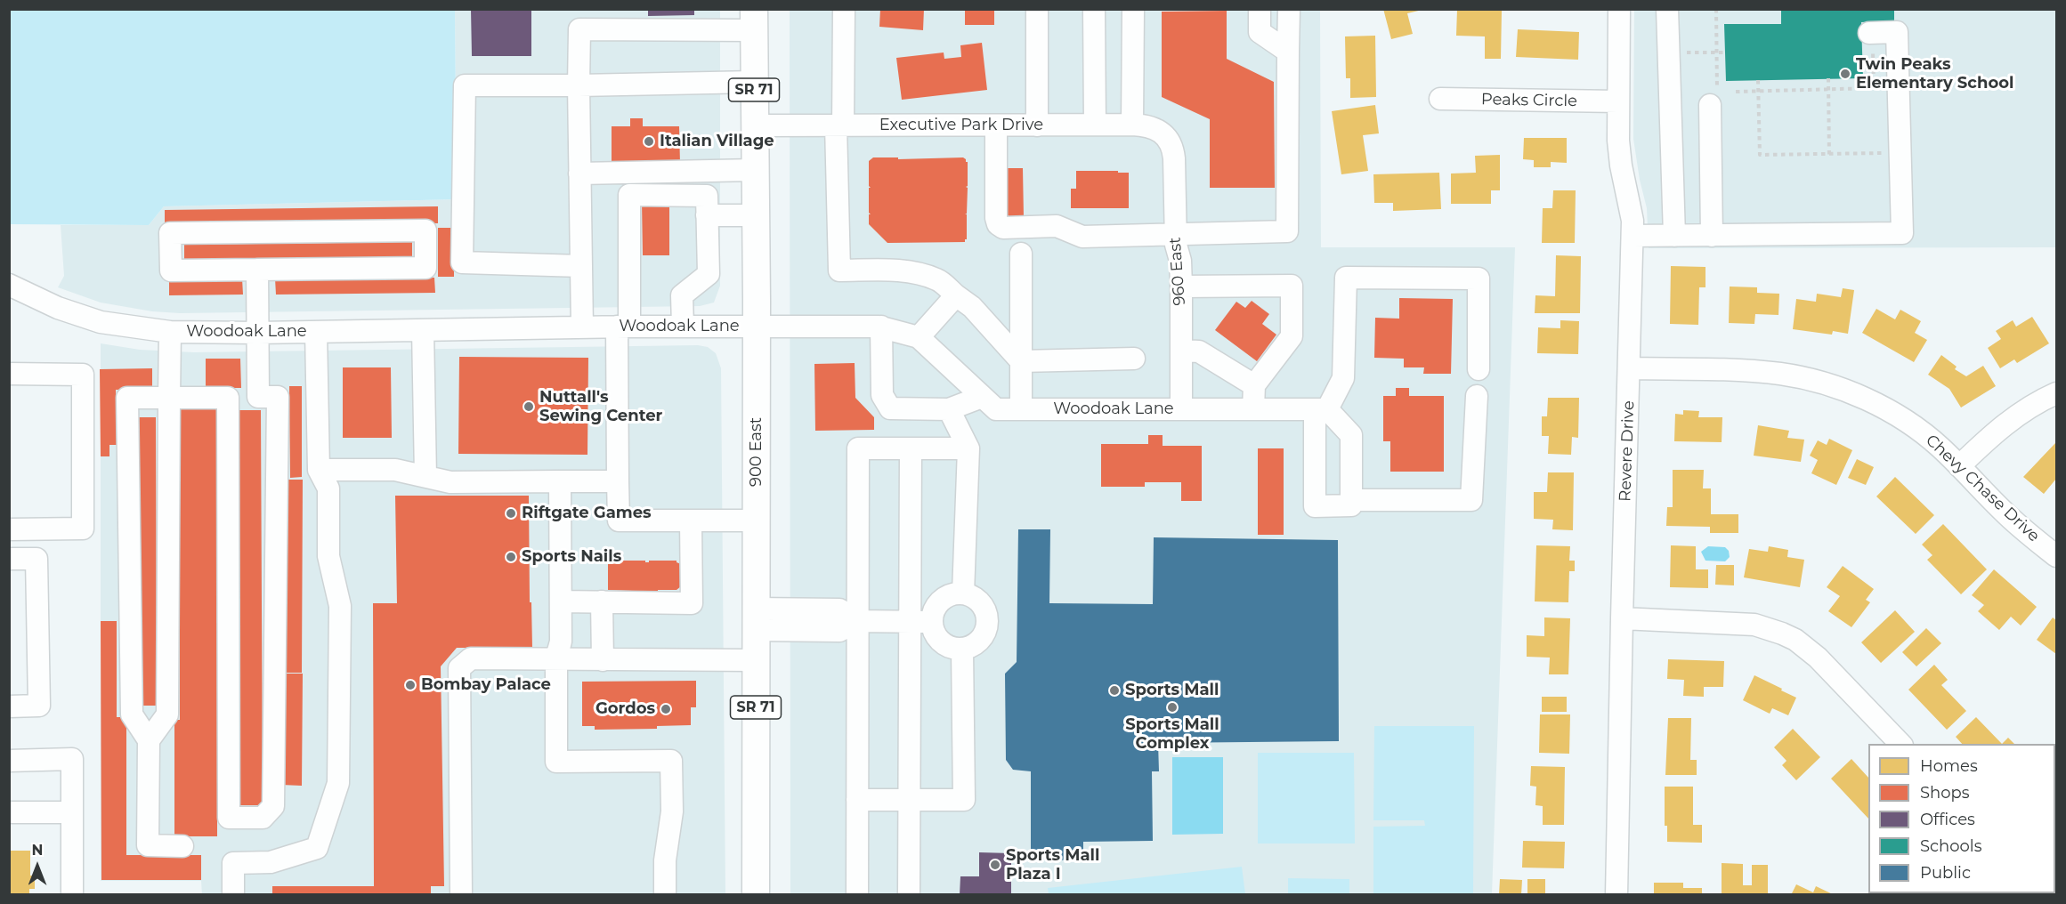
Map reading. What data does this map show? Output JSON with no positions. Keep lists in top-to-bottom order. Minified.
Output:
{"streets":{"main road":["SR 71","900 East"],"street":["Peaks Circle","Executive Park Drive","960 East","Woodoak Lane","Revere Drive","Chevy Chase Drive"]},"crossings":[["Peaks Circle","Revere Drive"],["Executive Park Drive","960 East"],["Executive Park Drive","900 East"],["960 East","Woodoak Lane"],["Woodoak Lane","900 East"],["Revere Drive","Chevy Chase Drive"]],"places":["Twin Peaks Elementary School","Italian Village","Nuttall's Sewing Center","Riftgate Games","Sports Nails","Bombay Palace","Sports Mall","Sports Mall Complex","Gordos","Sports Mall Plaza I"],"legend":["Homes","Shops","Offices","Schools","Public"],"north":"top"}
